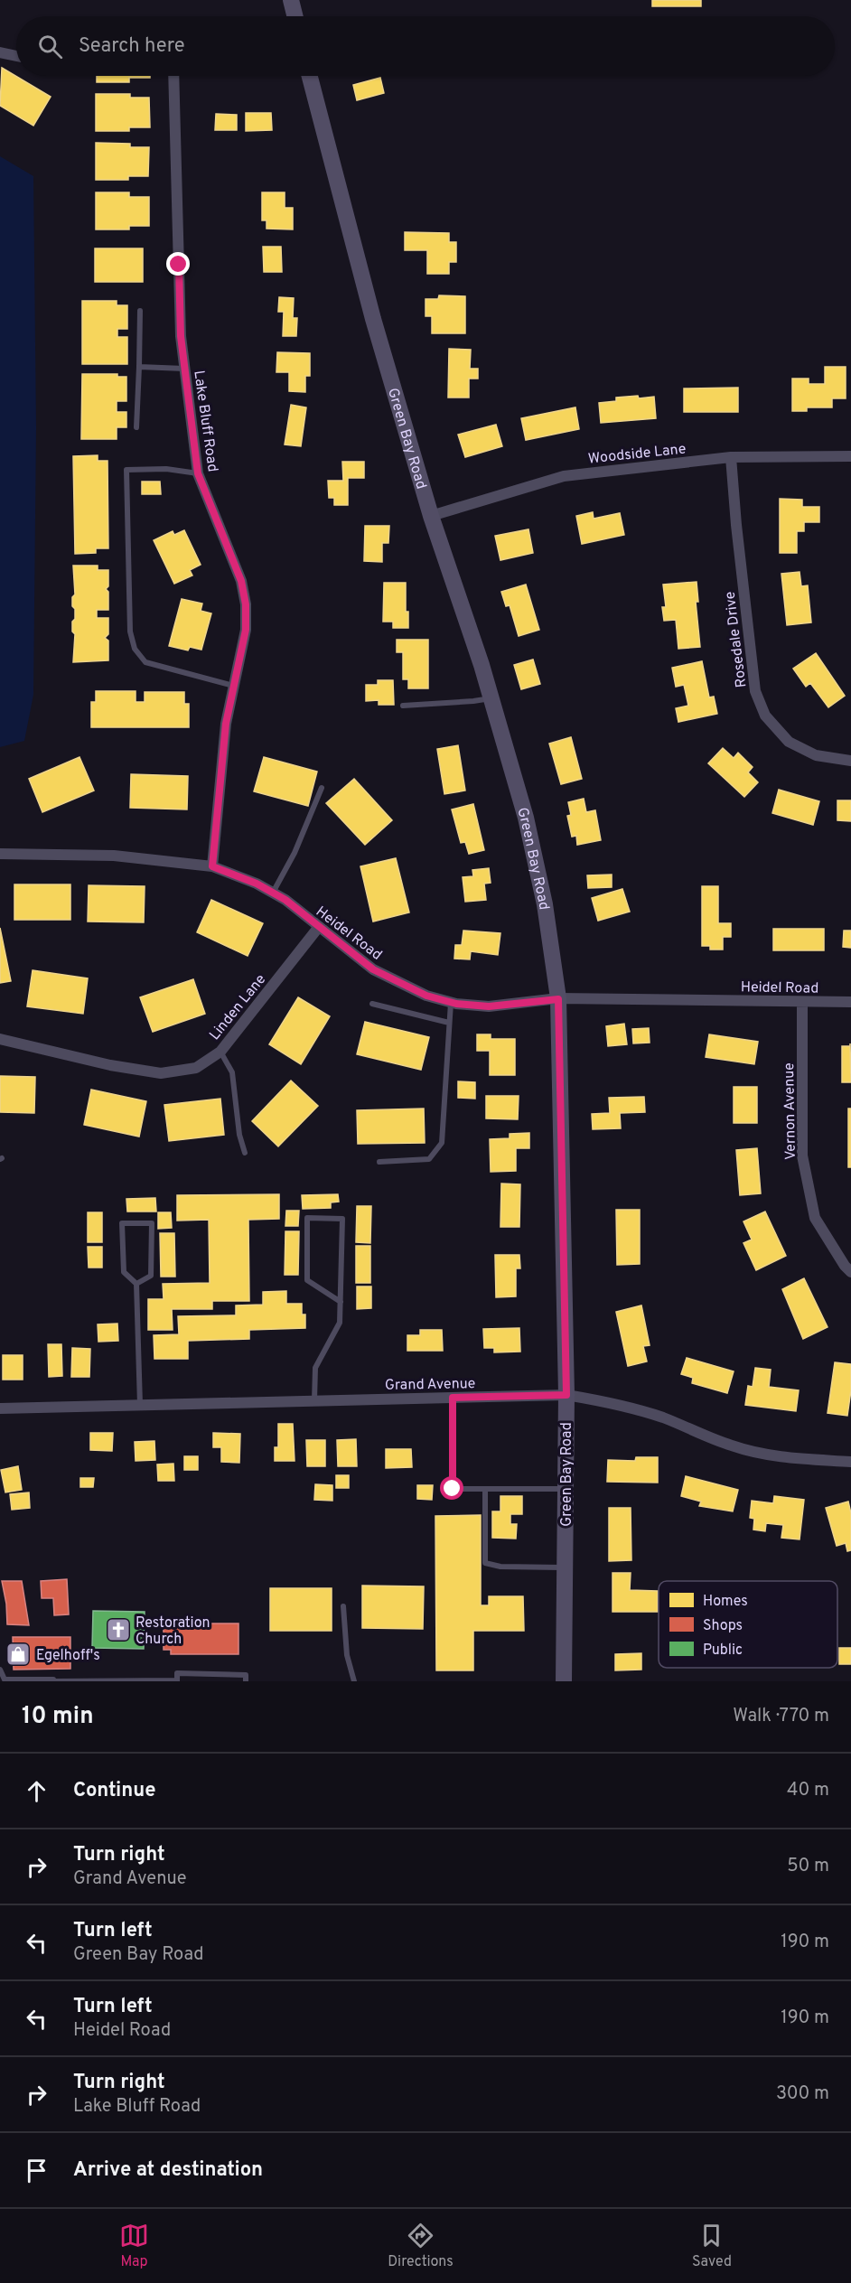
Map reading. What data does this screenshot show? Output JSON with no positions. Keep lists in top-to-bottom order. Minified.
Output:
{"streets":{"street":["Lake Bluff Road","Green Bay Road","Woodside Lane","Rosedale Drive","Heidel Road","Linden Lane","Vernon Avenue","Grand Avenue"]},"crossings":[["Lake Bluff Road","Heidel Road"],["Green Bay Road","Woodside Lane"],["Green Bay Road","Heidel Road"],["Green Bay Road","Grand Avenue"],["Woodside Lane","Rosedale Drive"],["Heidel Road","Linden Lane"],["Heidel Road","Vernon Avenue"]],"places":{"church":["Restoration Church"],"shop":["Egelhoff's"]},"legend":["Homes","Shops","Public"],"page":{"search":"Search here","heading":["10 min","Walk · 770 m"],"list":[["Continue","40 m"],["Turn right","Grand Avenue","50 m"],["Turn left","Green Bay Road","190 m"],["Turn left","Heidel Road","190 m"],["Turn right","Lake Bluff Road","300 m"],"Arrive at destination"],"nav":["Map","Directions","Saved"]}}
